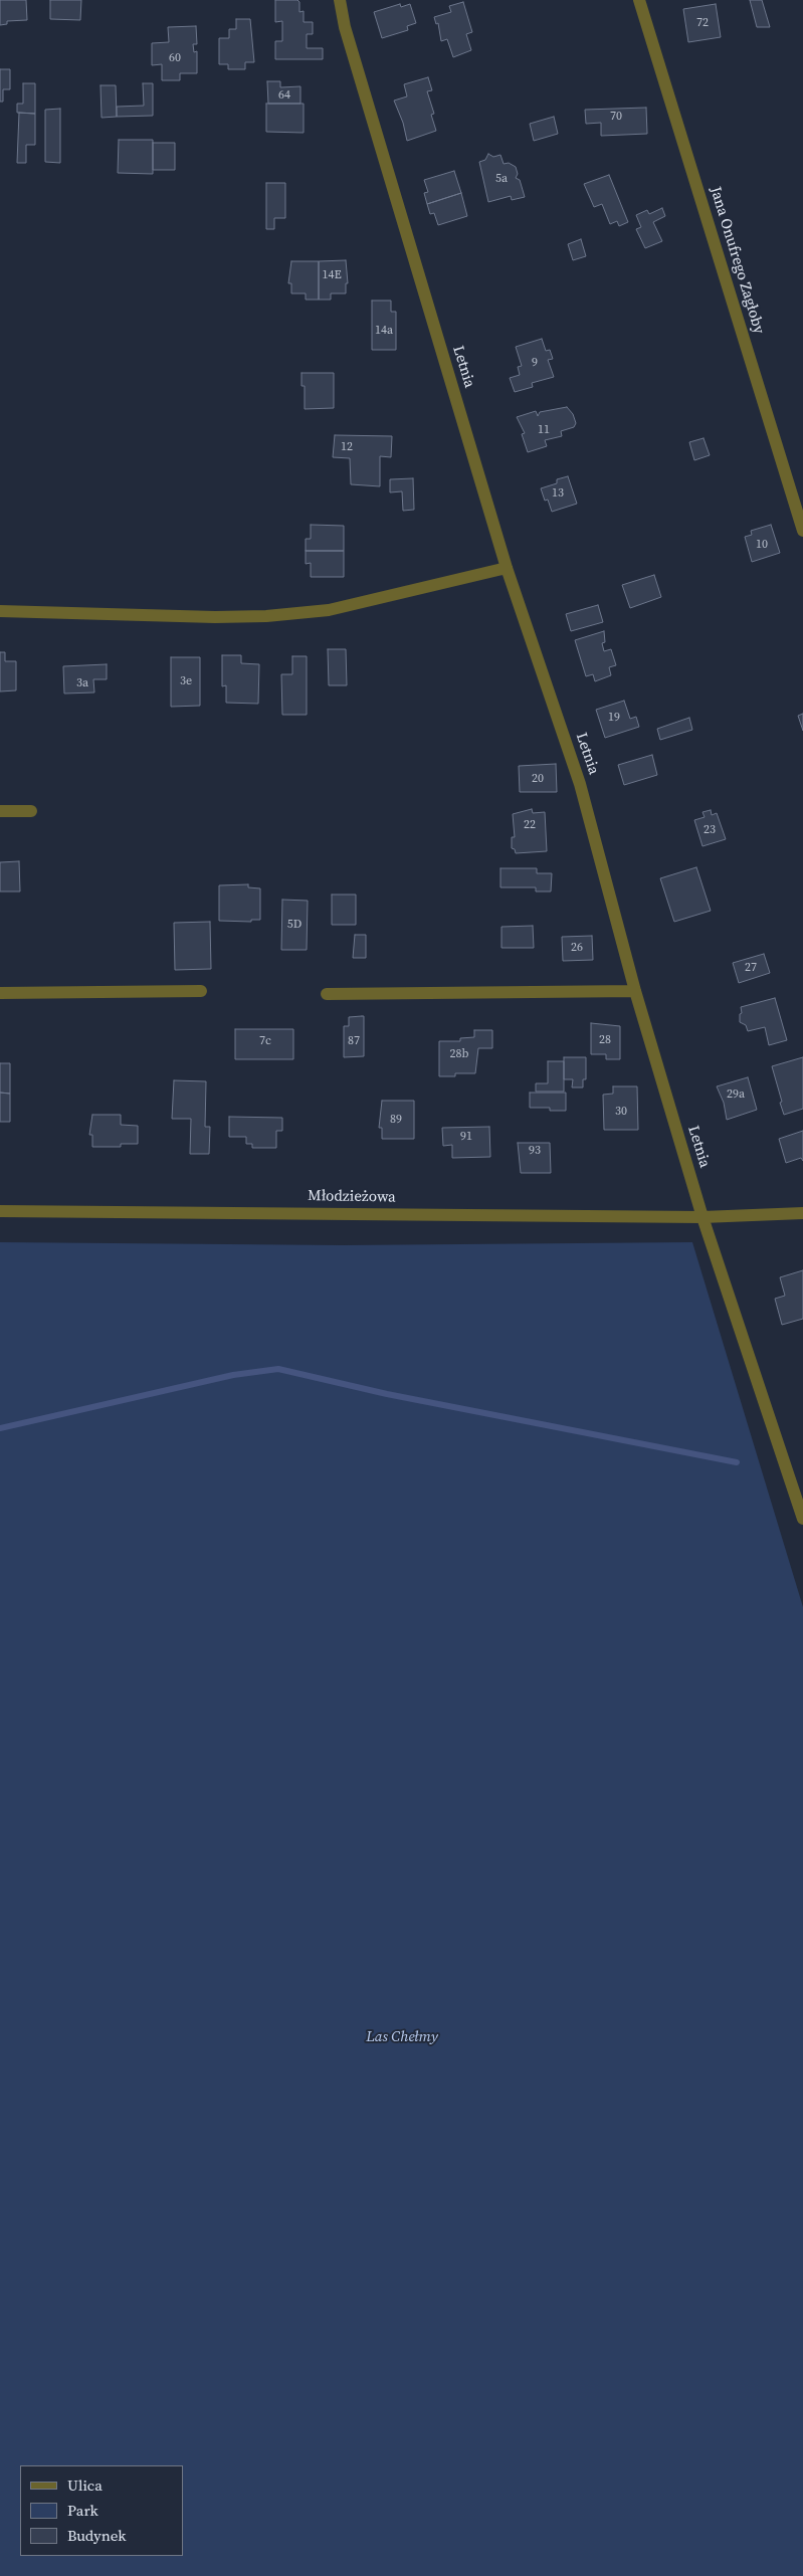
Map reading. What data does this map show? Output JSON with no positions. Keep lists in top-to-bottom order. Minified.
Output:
{"streets":{"street":["Jana Onufrego Zagłoby","Letnia","Młodzieżowa"]},"crossings":[["Letnia","Młodzieżowa"]],"parks":["Las Chełmy"],"house_numbers":["72","60","64","70","5a","14E","14a","9","11","12","13","10","3e","3a","19","20","22","23","5D","26","27","28","7c","87","28b","29a","30","89","91","93"],"legend":["Ulica","Park","Budynek"]}
